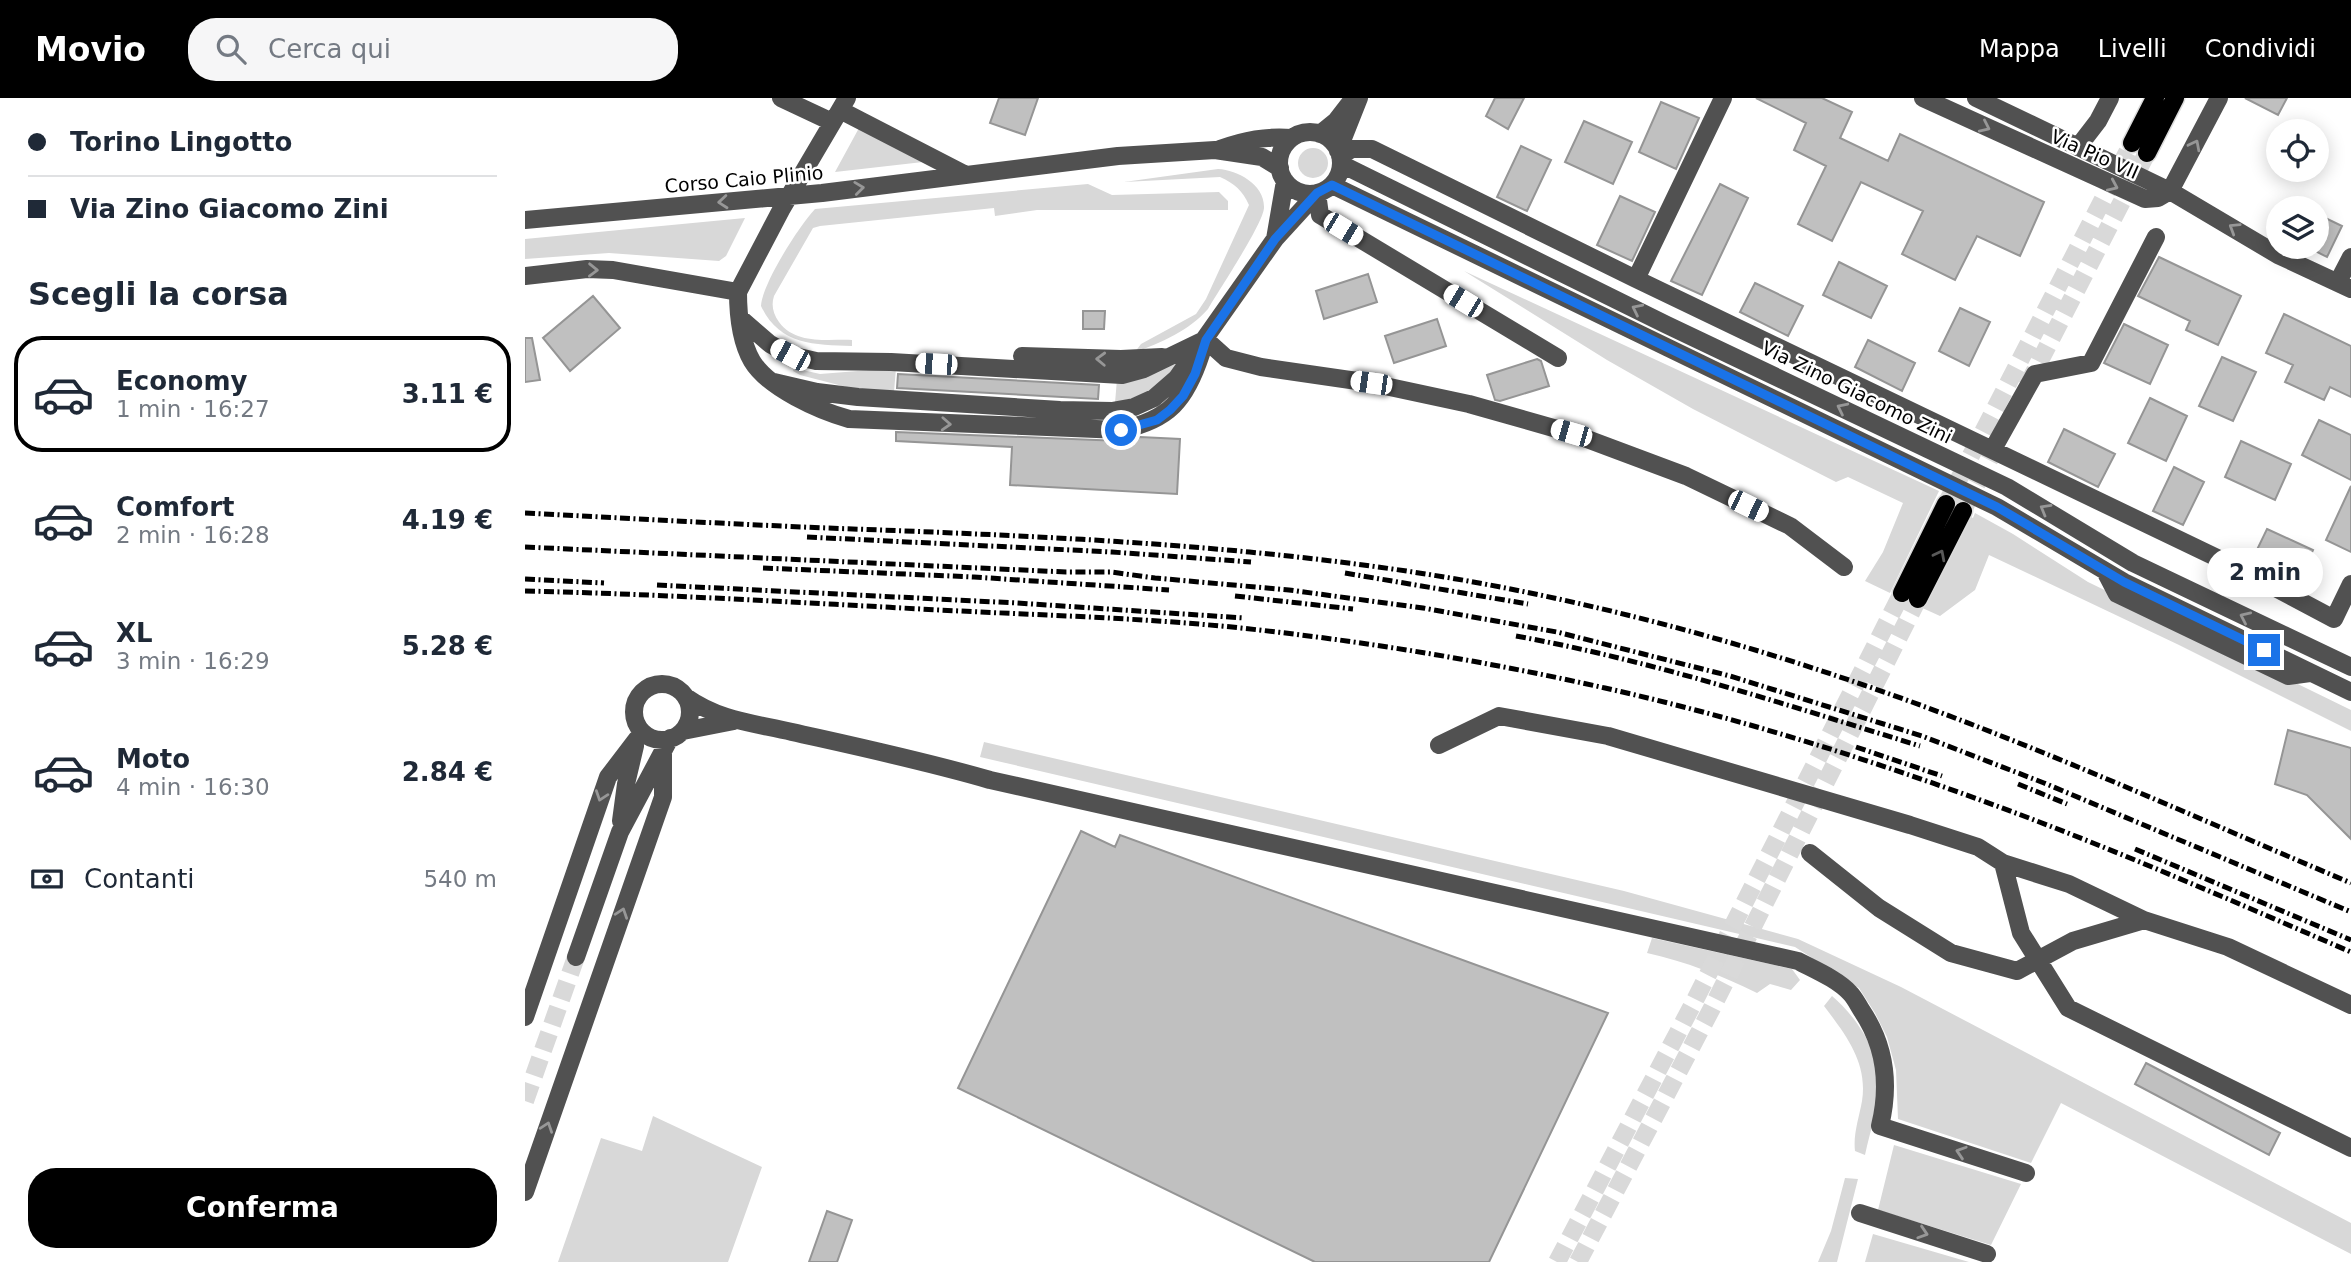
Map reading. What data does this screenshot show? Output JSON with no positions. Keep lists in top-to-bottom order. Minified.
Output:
{"streets":{"street":["Via Pio VII","Corso Caio Plinio","Via Zino Giacomo Zini"]},"crossings":[["Corso Caio Plinio","Via Zino Giacomo Zini"]],"page":{"header":"Movio","search":"Cerca qui","nav":["Mappa","Livelli","Condividi"],"banner":["Torino Lingotto","Via Zino Giacomo Zini"],"heading":"Scegli la corsa","list":[{"name":"Economy","note":"1 min · 16:27","value":"3.11 €"},{"name":"Comfort","note":"2 min · 16:28","value":"4.19 €"},{"name":"XL","note":"3 min · 16:29","value":"5.28 €"},{"name":"Moto","note":"4 min · 16:30","value":"2.84 €"}],"bubble":"2 min","pay":["Contanti","540 m"],"buttons":"Conferma"}}
